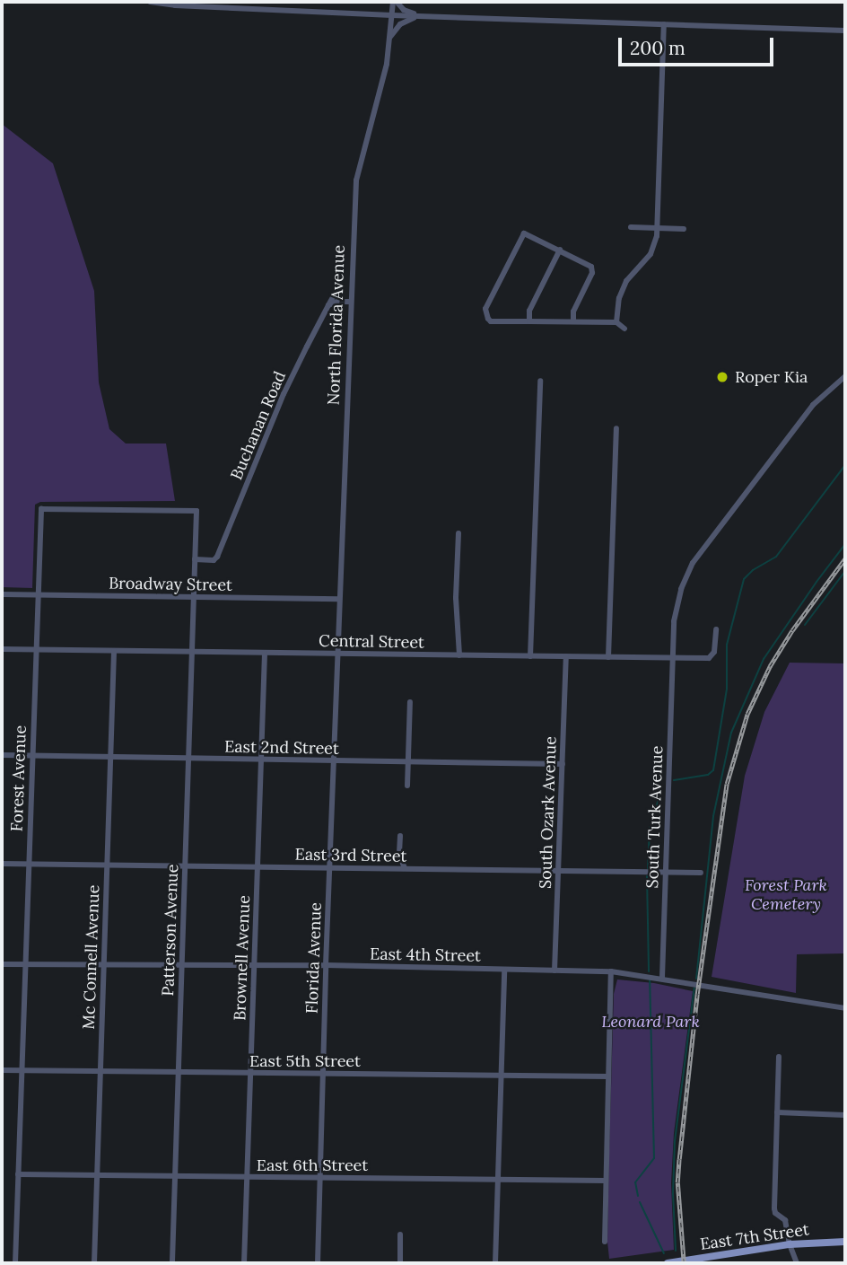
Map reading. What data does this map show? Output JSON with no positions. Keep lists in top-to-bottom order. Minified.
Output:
{"streets":{"main road":["East 7th Street"],"street":["North Florida Avenue","Buchanan Road","Broadway Street","Central Street","East 2nd Street","Forest Avenue","South Ozark Avenue","South Turk Avenue","East 3rd Street","Patterson Avenue","East 4th Street","Mc Connell Avenue","Brownell Avenue","Florida Avenue","East 5th Street","East 6th Street"]},"crossings":[["North Florida Avenue","Broadway Street"],["North Florida Avenue","Central Street"],["North Florida Avenue","Florida Avenue"],["Buchanan Road","Patterson Avenue"],["Broadway Street","Forest Avenue"],["Broadway Street","Patterson Avenue"],["Central Street","Forest Avenue"],["Central Street","South Ozark Avenue"],["Central Street","South Turk Avenue"],["Central Street","Patterson Avenue"],["Central Street","Mc Connell Avenue"],["Central Street","Brownell Avenue"],["Central Street","Florida Avenue"],["East 2nd Street","Forest Avenue"],["East 2nd Street","South Ozark Avenue"],["East 2nd Street","Patterson Avenue"],["East 2nd Street","Mc Connell Avenue"],["East 2nd Street","Brownell Avenue"],["East 2nd Street","Florida Avenue"],["Forest Avenue","East 3rd Street"],["Forest Avenue","Patterson Avenue"],["Forest Avenue","East 4th Street"],["Forest Avenue","East 5th Street"],["Forest Avenue","East 6th Street"],["South Ozark Avenue","East 3rd Street"],["South Ozark Avenue","East 4th Street"],["South Turk Avenue","East 3rd Street"],["South Turk Avenue","East 4th Street"],["East 3rd Street","Patterson Avenue"],["East 3rd Street","Mc Connell Avenue"],["East 3rd Street","Brownell Avenue"],["East 3rd Street","Florida Avenue"],["Patterson Avenue","East 4th Street"],["Patterson Avenue","East 5th Street"],["Patterson Avenue","East 6th Street"],["East 4th Street","Mc Connell Avenue"],["East 4th Street","Brownell Avenue"],["East 4th Street","Florida Avenue"],["Mc Connell Avenue","East 5th Street"],["Mc Connell Avenue","East 6th Street"],["Brownell Avenue","East 5th Street"],["Brownell Avenue","East 6th Street"],["Florida Avenue","East 5th Street"],["Florida Avenue","East 6th Street"]],"parks":["Forest Park Cemetery","Leonard Park"],"places":["Roper Kia"],"scale_bar":"200 m"}
